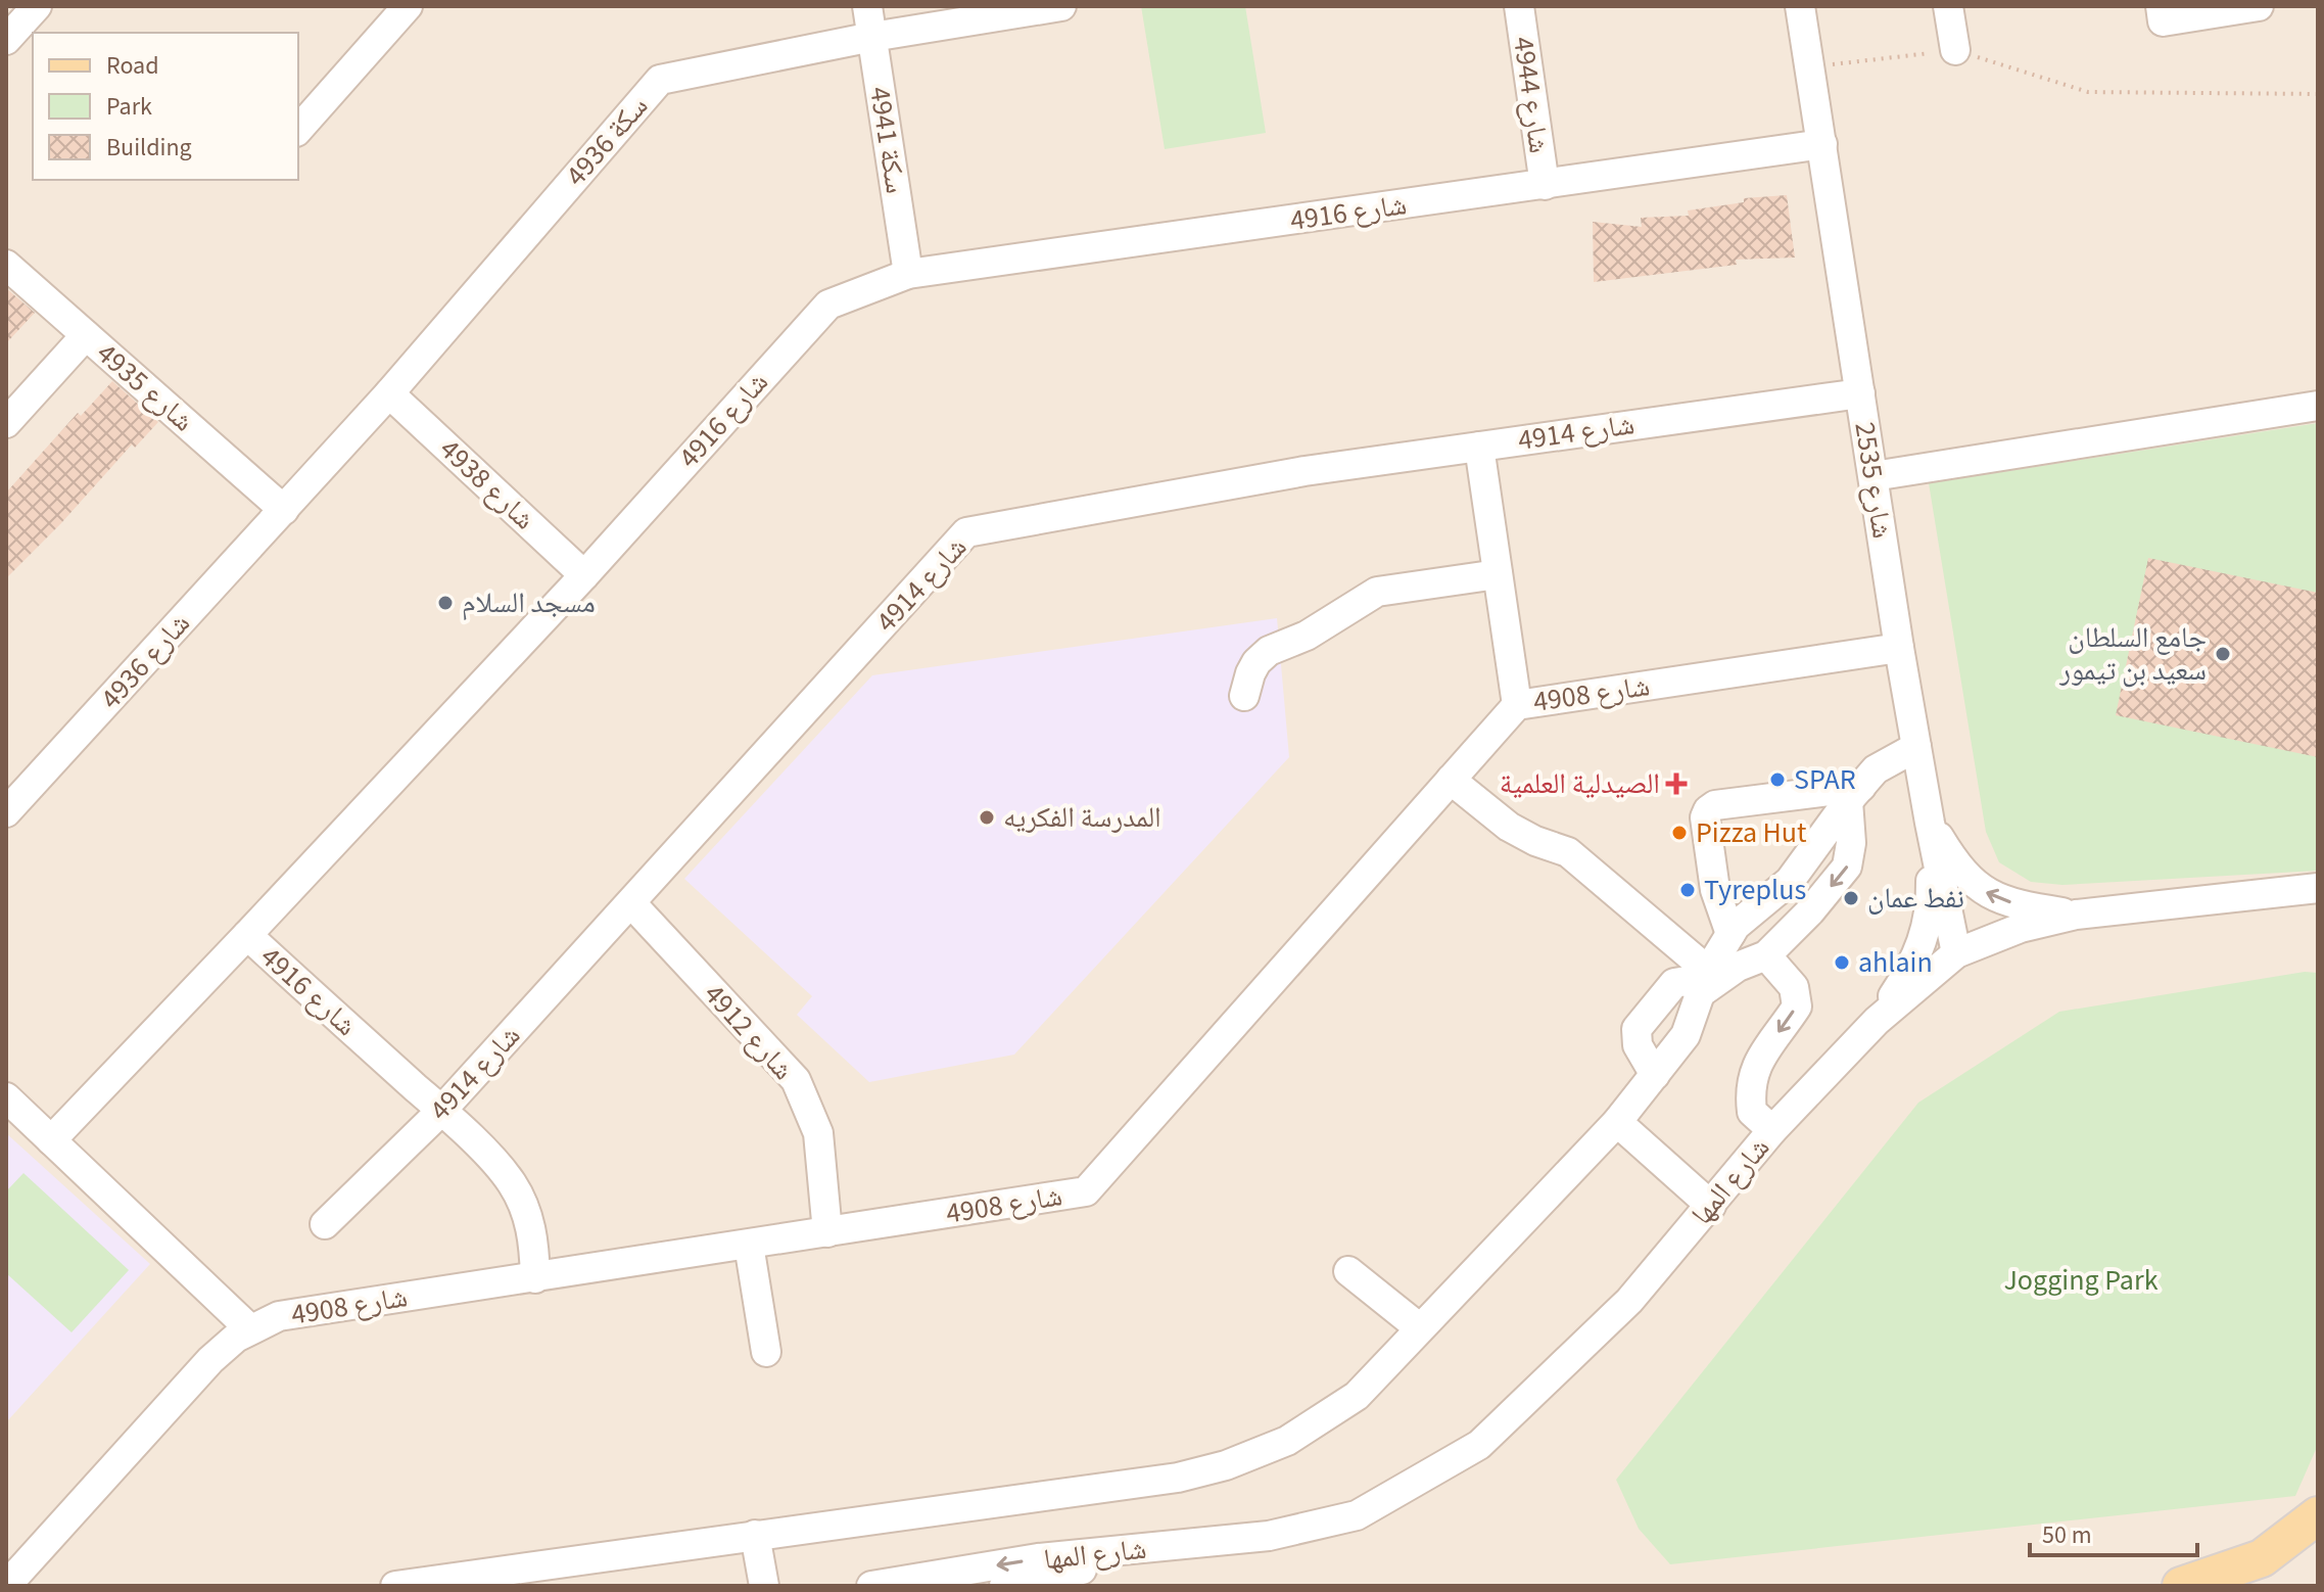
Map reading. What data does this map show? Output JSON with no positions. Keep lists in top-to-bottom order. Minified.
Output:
{"streets":{"street":["4944 شارع","سكة 4941","سكة 4936","4916 شارع","4935 شارع","4914 شارع","2535 شارع","شارع 4938","4936 شارع","4908 شارع","4912 شارع","شارع المها"]},"crossings":[["4944 شارع","4916 شارع"],["سكة 4941","سكة 4936"],["سكة 4941","4916 شارع"],["سكة 4936","4935 شارع"],["سكة 4936","شارع 4938"],["سكة 4936","4936 شارع"],["4916 شارع","4914 شارع"],["4916 شارع","2535 شارع"],["4916 شارع","شارع 4938"],["4916 شارع","4908 شارع"],["4935 شارع","4936 شارع"],["4914 شارع","2535 شارع"],["4914 شارع","4912 شارع"],["2535 شارع","4908 شارع"],["2535 شارع","شارع المها"],["4908 شارع","4912 شارع"]],"parks":["Jogging Park"],"places":{"other":["مسجد السلام","جامع السلطان سعيد بن تيمور","SPAR","المدرسة الفكريه","Pizza Hut","Tyreplus","نفط عمان","ahlain"],"health":["الصيدلية العلمية"]},"legend":["Road","Park","Building"],"scale_bar":"50 m"}
